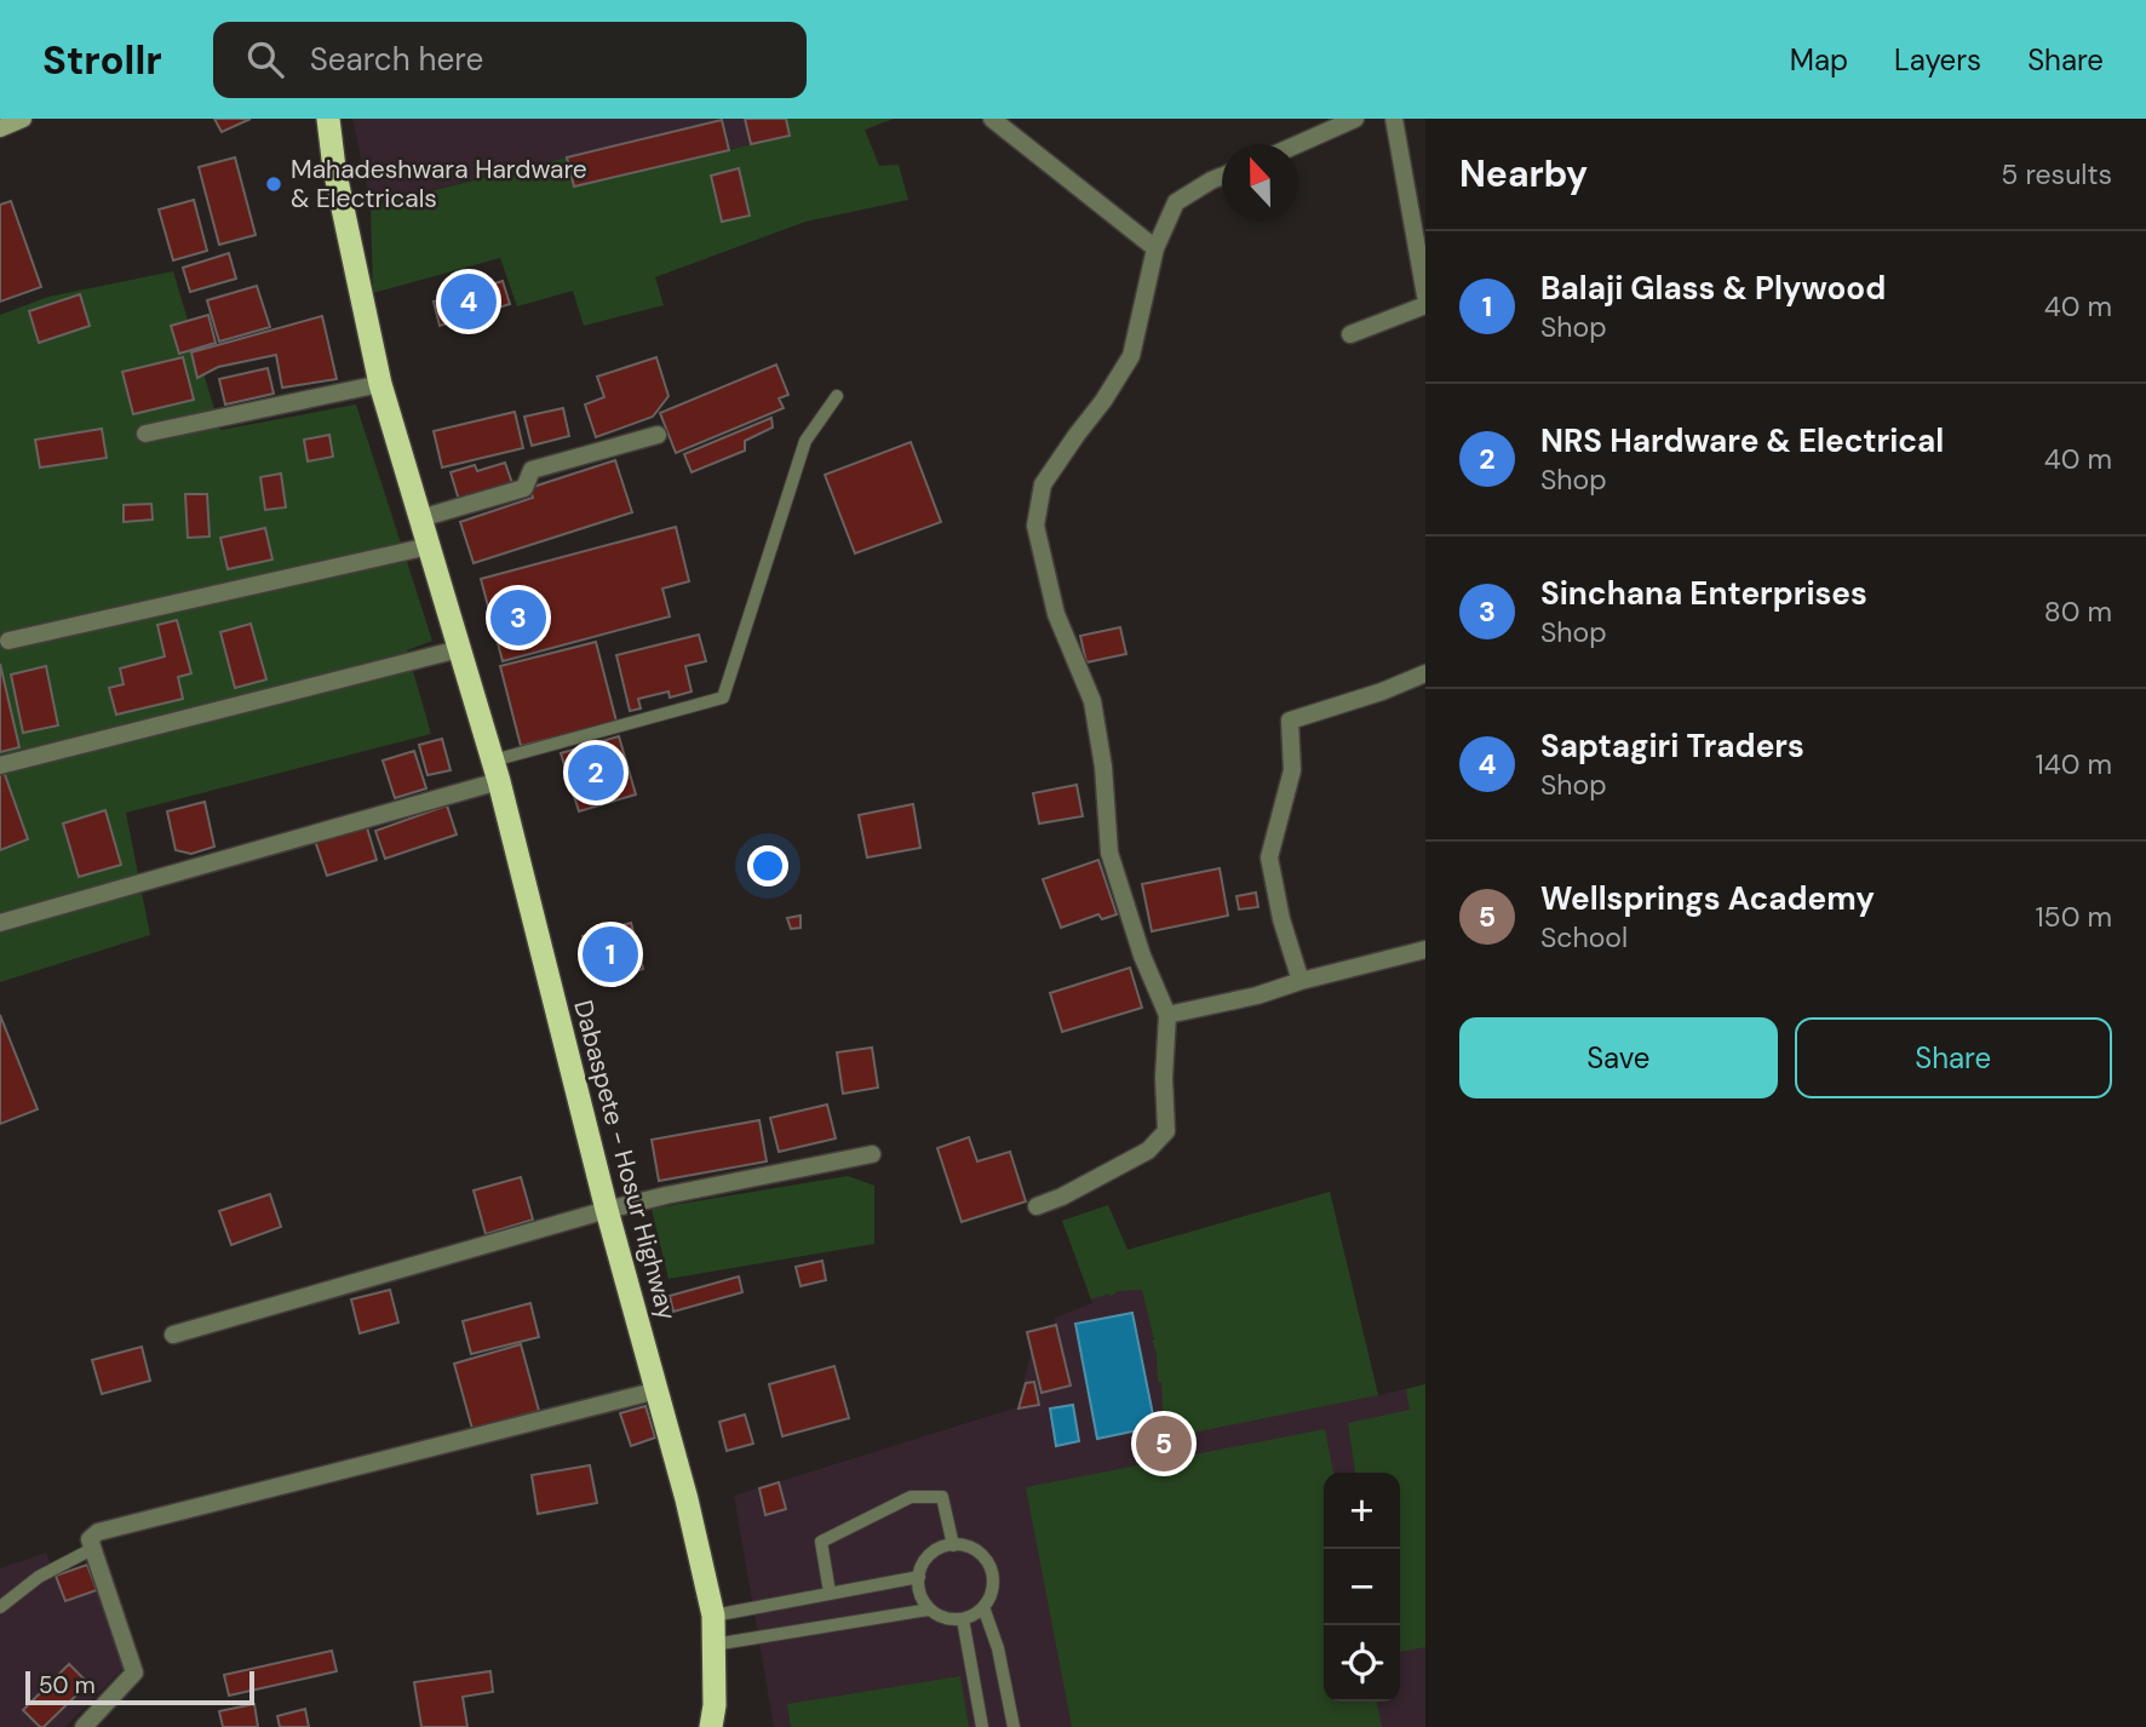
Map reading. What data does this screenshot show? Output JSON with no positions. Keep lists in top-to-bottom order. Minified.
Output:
{"streets":{"highway":["Dabaspete - Hosur Highway"]},"places":["Mahadeshwara Hardware & Electricals"],"scale_bar":"50 m","north":"top","page":{"header":"Strollr","search":"Search here","nav":["Map","Layers","Share"],"heading":["Nearby","5 results"],"list":[{"mark":"1","name":"Balaji Glass & Plywood","note":"Shop","value":"40 m"},{"mark":"2","name":"NRS Hardware & Electrical","note":"Shop","value":"40 m"},{"mark":"3","name":"Sinchana Enterprises","note":"Shop","value":"80 m"},{"mark":"4","name":"Saptagiri Traders","note":"Shop","value":"140 m"},{"mark":"5","name":"Wellsprings Academy","note":"School","value":"150 m"}],"pins":["4","3","2","1","5"],"buttons":["Save","Share"],"map_buttons":["+","−"],"scale":"50 m"}}
